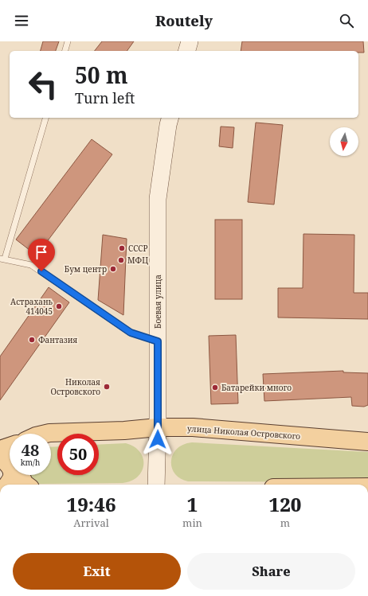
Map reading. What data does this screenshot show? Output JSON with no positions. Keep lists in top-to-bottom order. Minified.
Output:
{"streets":{"main road":["Боевая улица","улица Николая Островского"]},"crossings":[["Боевая улица","улица Николая Островского"]],"places":["СССР","МФЦ","Бум центр","Астрахань 414045","Фантазия","Николая Островского","Батарейки много"],"north":"bottom","page":{"header":"Routely","turn":["50 m","Turn left"],"speed":"48 km/h","limit":"50","eta":["19:46","Arrival","1","min","120","m"],"buttons":["Exit","Share"]}}
